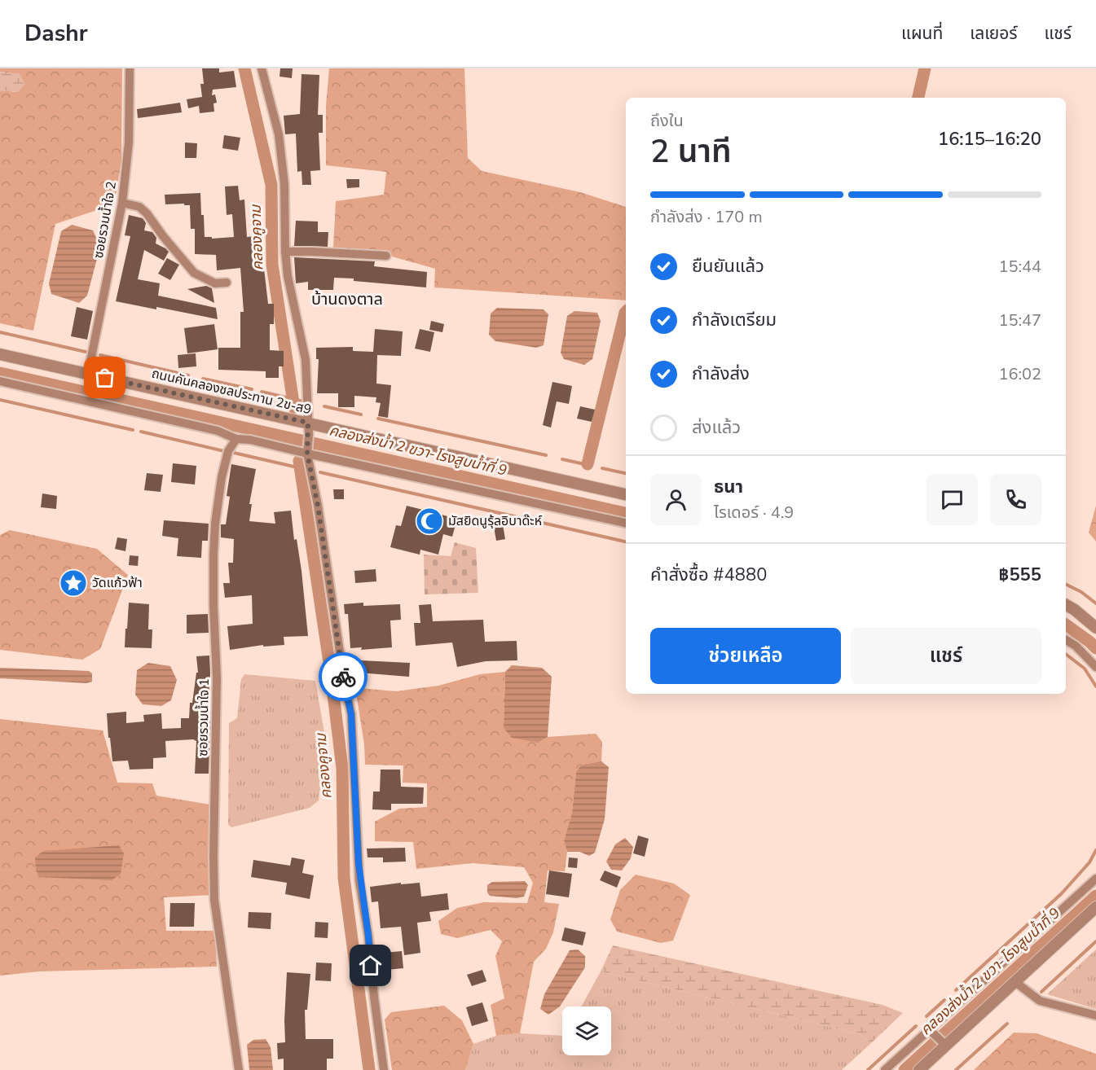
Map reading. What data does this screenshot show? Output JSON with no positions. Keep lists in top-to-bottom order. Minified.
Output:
{"streets":{"street":["ซอยรวมน้ำใจ 2","ถนนคันคลองชลประทาน 2ข-ส9","ซอยรวมน้ำใจ 1"]},"crossings":[["ซอยรวมน้ำใจ 2","ถนนคันคลองชลประทาน 2ข-ส9"]],"districts":["บ้านดงตาล"],"water":["คลองคูจาม","คลองส่งน้ำ 2 ขวา-โรงสูบน้ำที่ 9"],"places":{"mosque":["มัสยิดนูรุ้ลอิบาด๊ะห์"],"place":["วัดแก้วฟ้า"]},"page":{"header":"Dashr","nav":["แผนที่","เลเยอร์","แชร์"],"heading":["2 นาที","ถึงใน","16:15–16:20"],"panel":["ธนา","ไรเดอร์ · 4.9","คำสั่งซื้อ #4880","฿555"],"bar":"กำลังส่ง · 170 m","list":[["ยืนยันแล้ว","15:44"],["กำลังเตรียม","15:47"],["กำลังส่ง","16:02"],"ส่งแล้ว"],"buttons":["ช่วยเหลือ","แชร์"]}}
